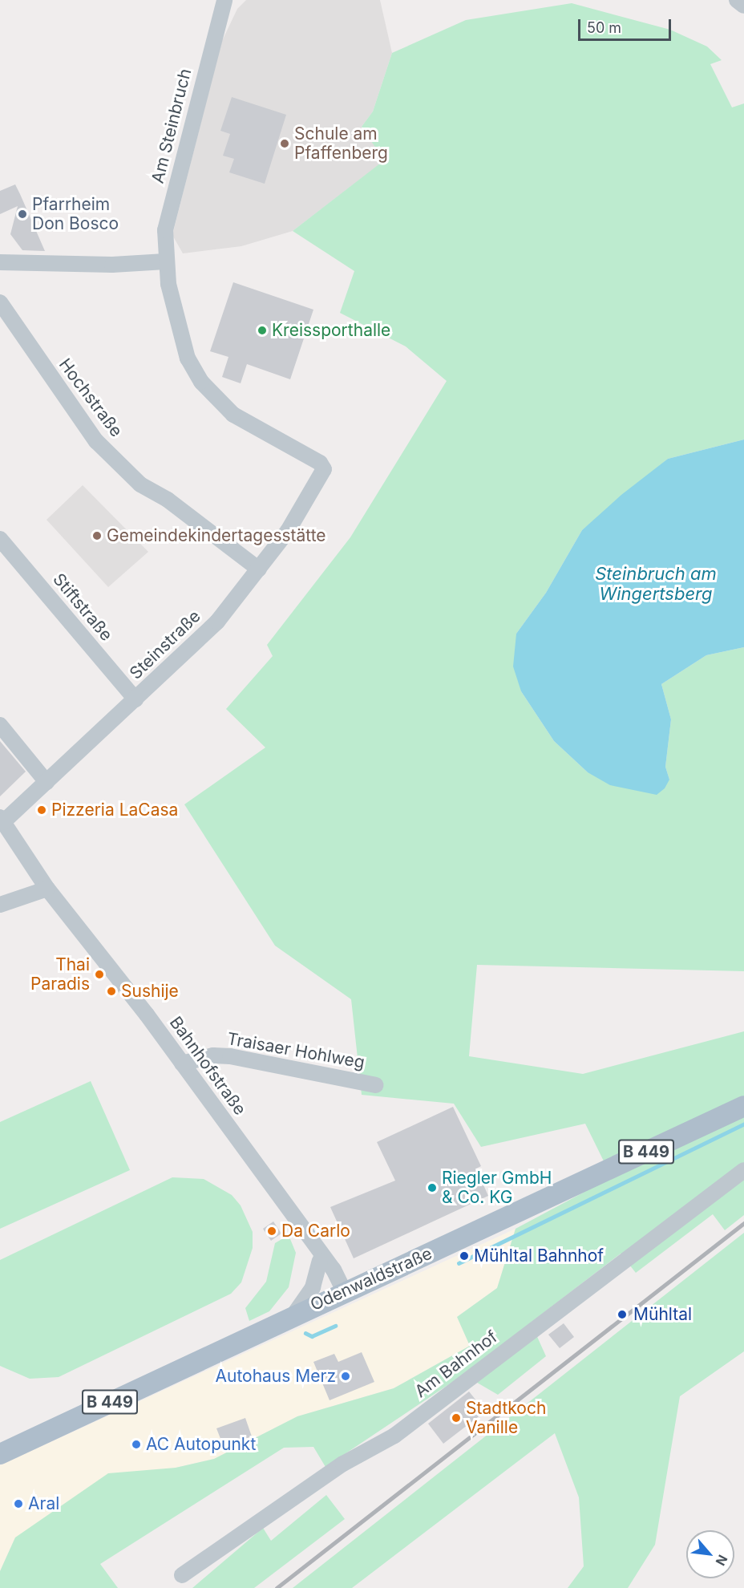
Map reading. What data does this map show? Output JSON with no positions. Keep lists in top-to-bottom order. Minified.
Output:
{"streets":{"main road":["B 449","Odenwaldstraße"],"street":["Am Steinbruch","Hochstraße","Stiftstraße","Steinstraße","Traisaer Hohlweg","Bahnhofstraße","Am Bahnhof"]},"crossings":[["Am Steinbruch","Steinstraße"],["Hochstraße","Steinstraße"],["Stiftstraße","Steinstraße"],["Steinstraße","Bahnhofstraße"],["Traisaer Hohlweg","Bahnhofstraße"],["Bahnhofstraße","Odenwaldstraße"]],"water":["Steinbruch am Wingertsberg"],"places":["Schule am Pfaffenberg","Pfarrheim Don Bosco","Kreissporthalle","Gemeindekindertagesstätte","Pizzeria LaCasa","Thai Paradis","Sushije","Riegler GmbH & Co. KG","Da Carlo","Mühltal Bahnhof","Mühltal","Autohaus Merz","Stadtkoch Vanille","AC Autopunkt","Aral"],"scale_bar":"50 m","north":"bottom right"}
